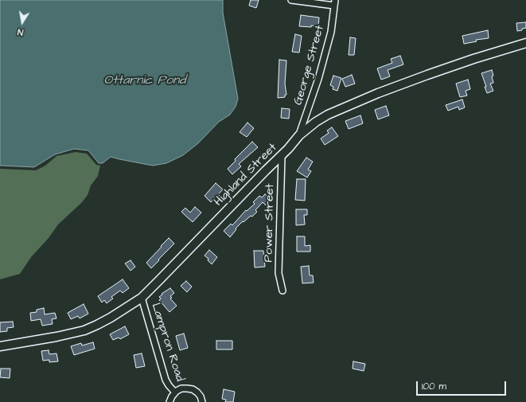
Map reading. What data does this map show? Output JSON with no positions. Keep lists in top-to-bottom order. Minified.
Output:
{"streets":{"street":["George Street","Highland Street","Power Street","Lampron Road"]},"crossings":[["George Street","Highland Street"],["Highland Street","Power Street"],["Highland Street","Lampron Road"]],"water":["Ottarnic Pond"],"scale_bar":"100 m","north":"bottom"}
